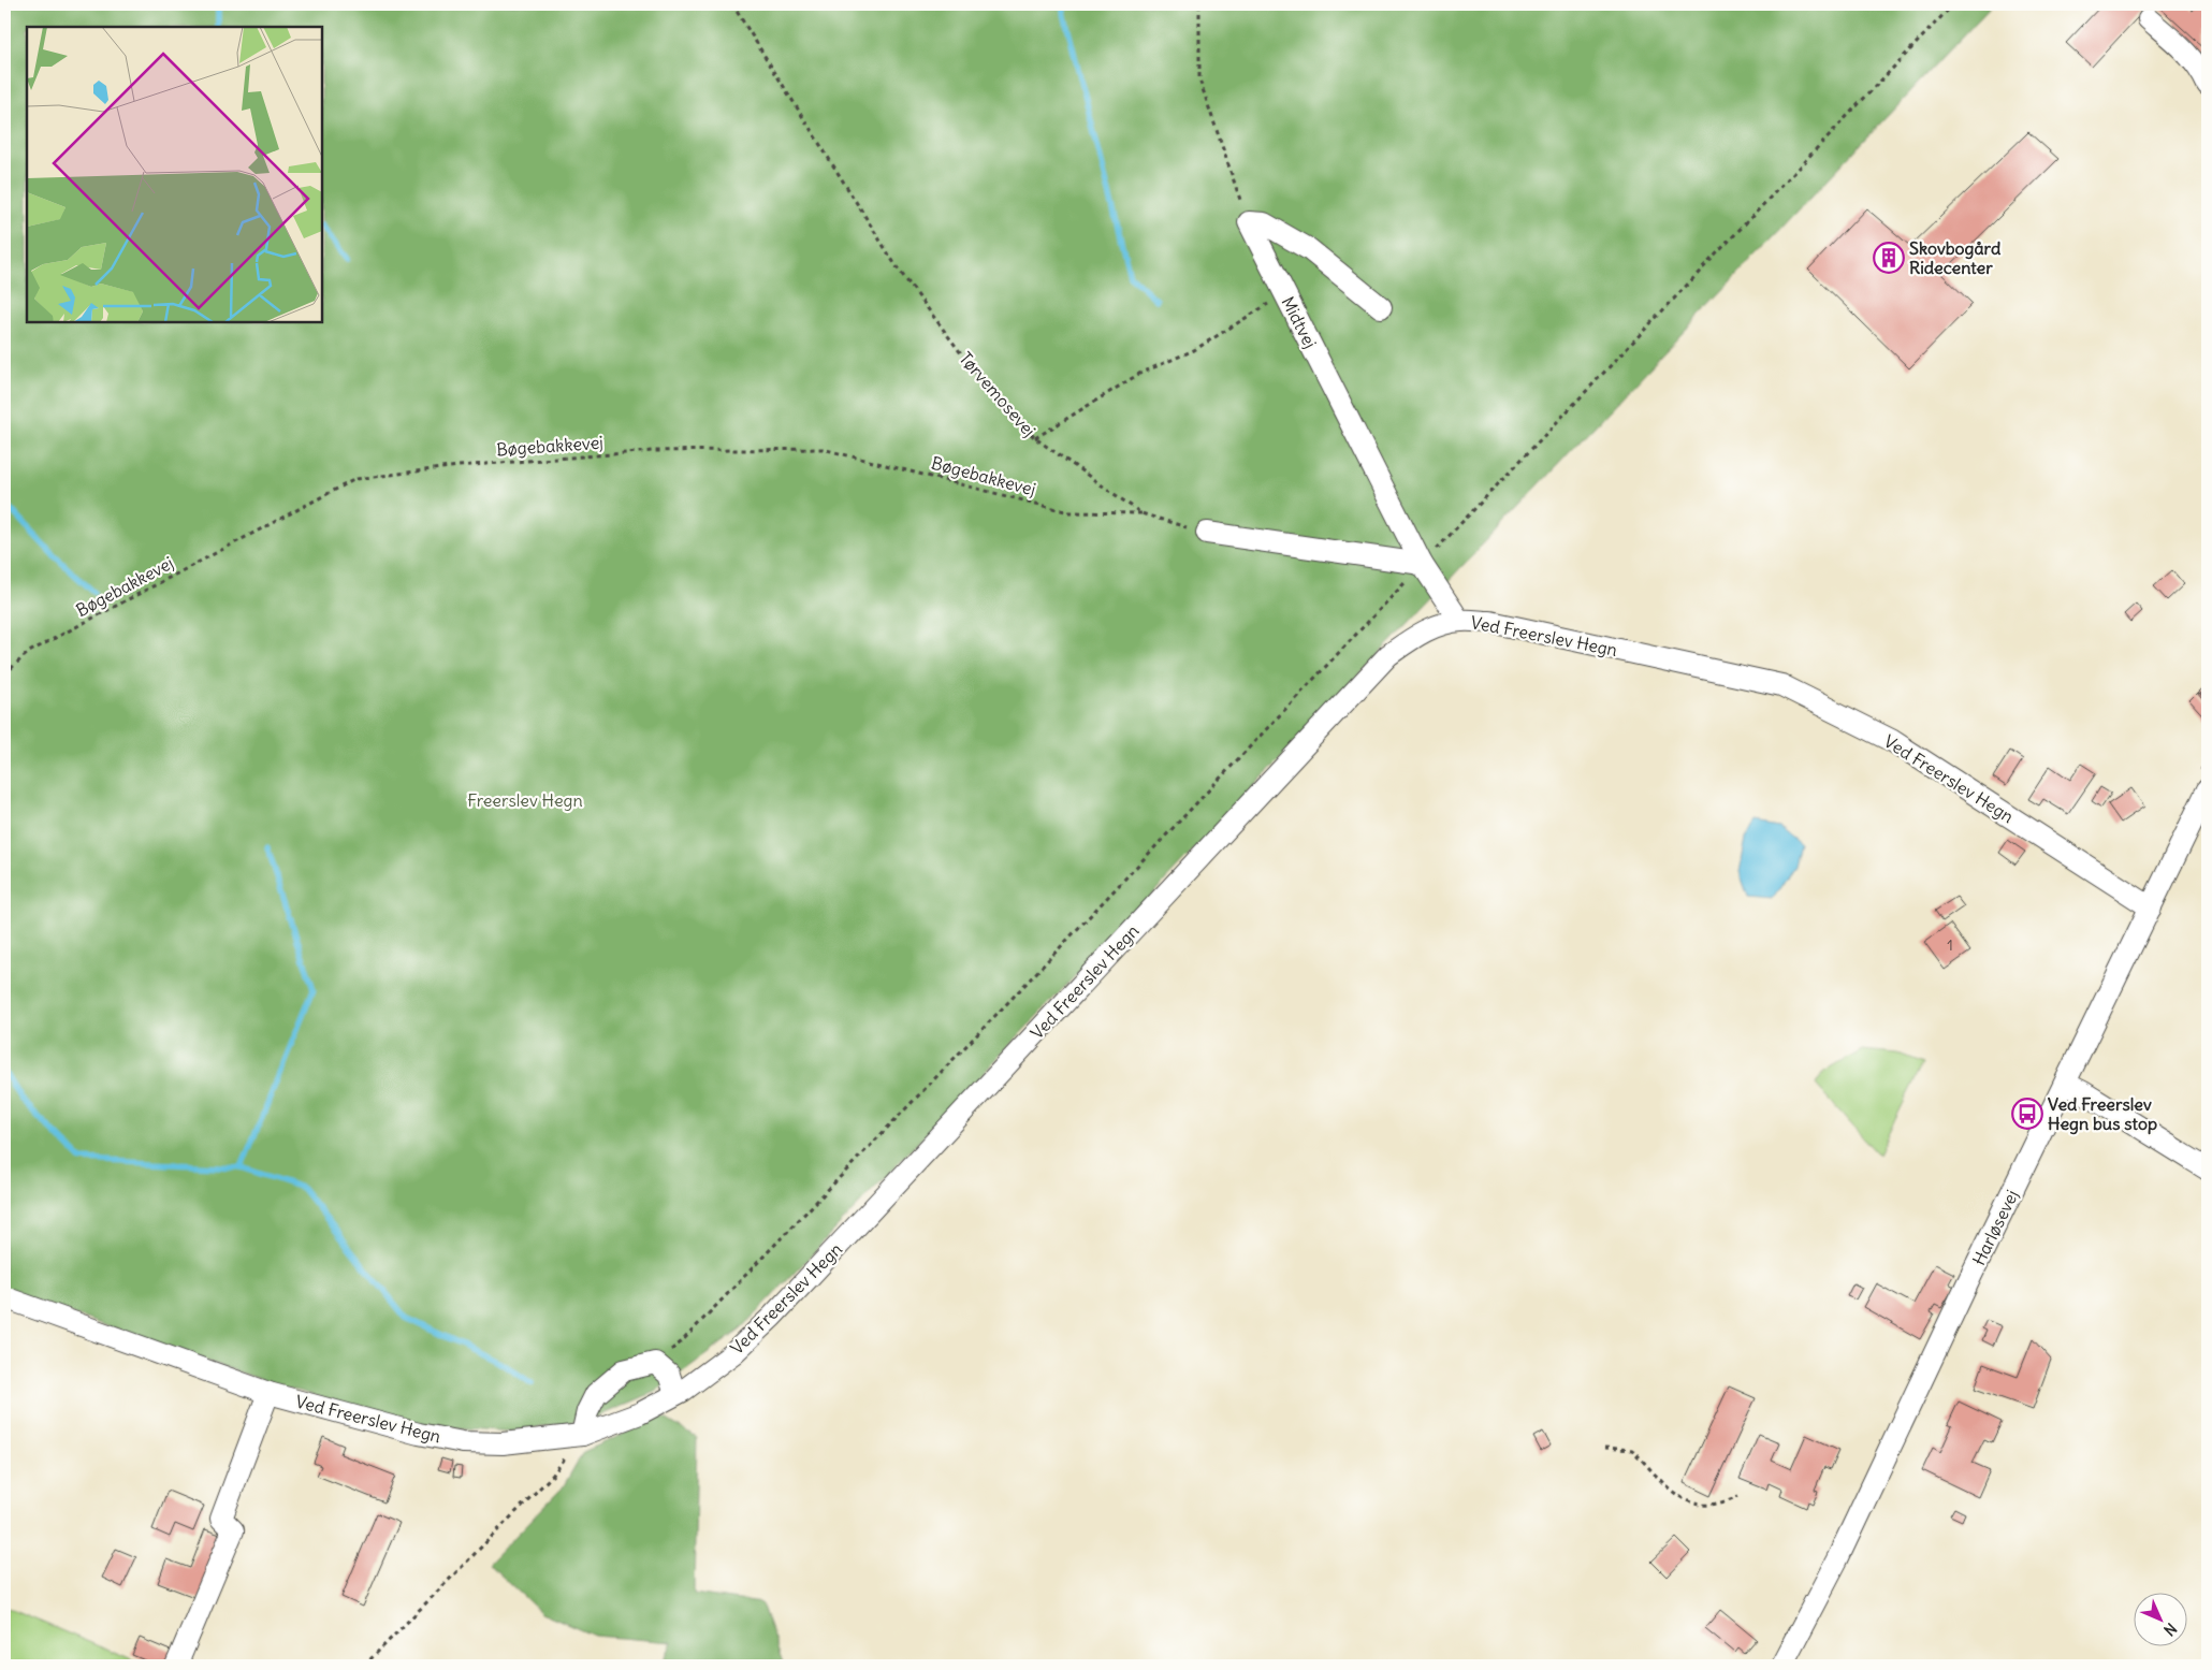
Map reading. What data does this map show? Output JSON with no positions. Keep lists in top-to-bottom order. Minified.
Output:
{"streets":{"street":["Midtvej","Ved Freerslev Hegn","Harløsevej"],"path":["Tørvemosevej","Bøgebakkevej"]},"crossings":[["Midtvej","Ved Freerslev Hegn"],["Tørvemosevej","Bøgebakkevej"],["Ved Freerslev Hegn","Harløsevej"]],"parks":["Freerslev Hegn"],"places":{"building":["Skovbogård Ridecenter"],"bus stop":["Ved Freerslev Hegn bus stop"]},"house_numbers":["1"],"north":"bottom right"}
